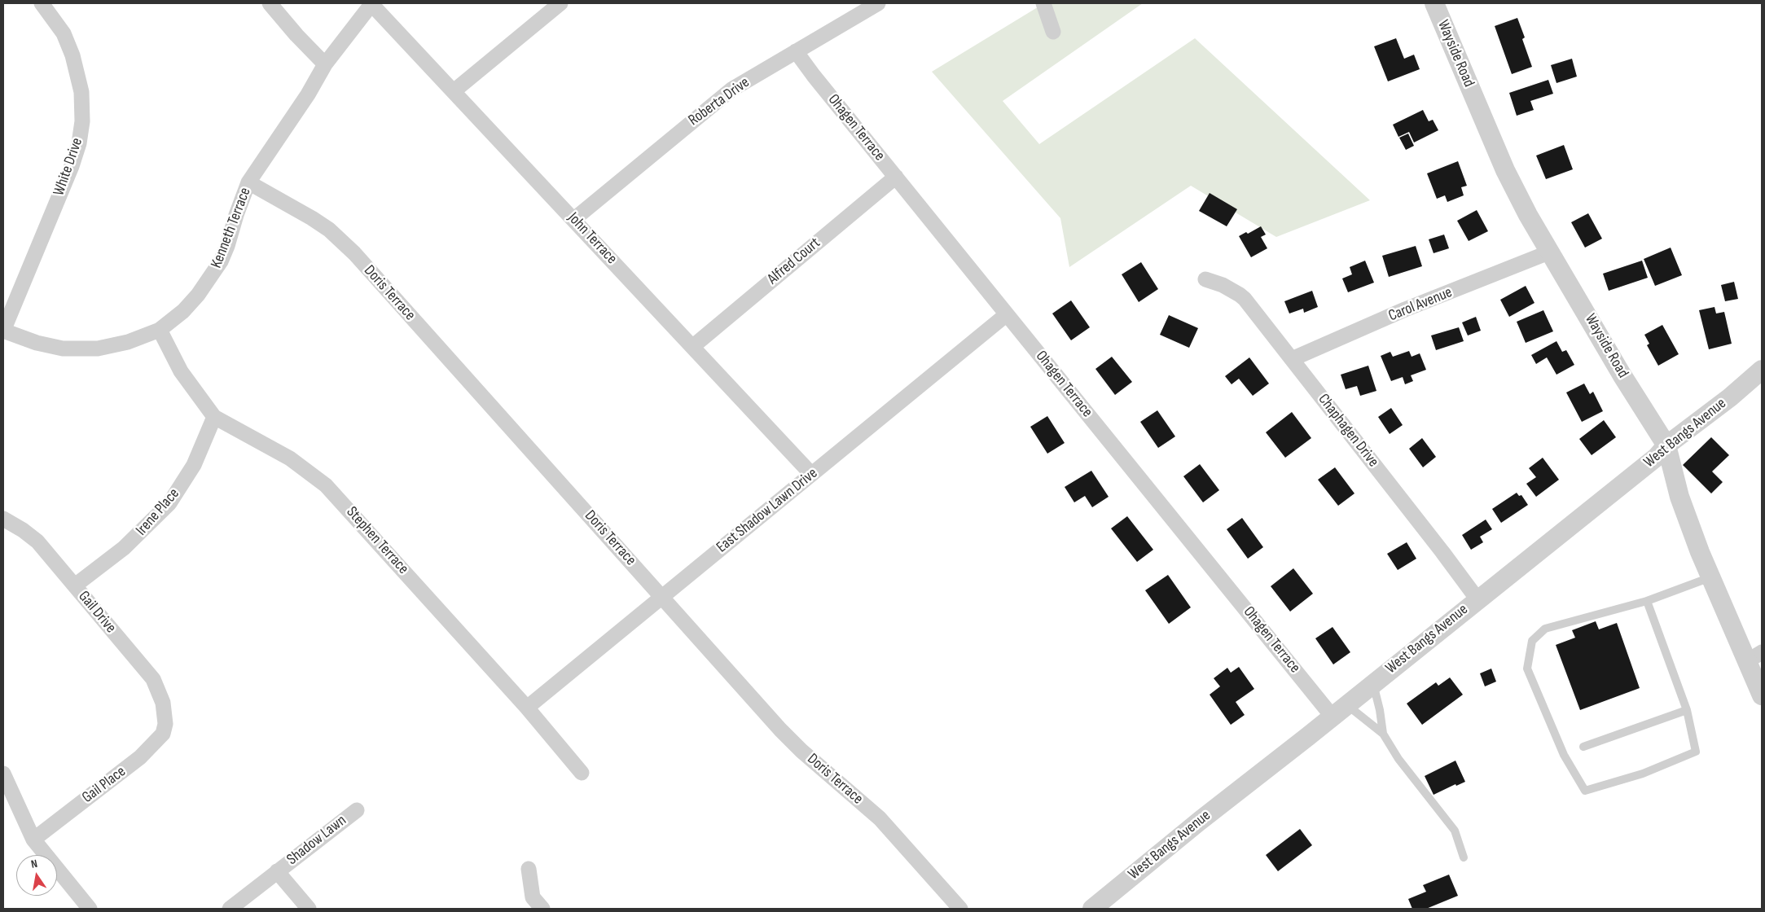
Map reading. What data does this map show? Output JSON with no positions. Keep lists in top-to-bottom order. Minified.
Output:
{"streets":{"street":["Wayside Road","Roberta Drive","Ohagen Terrace","White Drive","Kenneth Terrace","John Terrace","Alfred Court","Doris Terrace","Carol Avenue","Chaphagen Drive","West Bangs Avenue","East Shadow Lawn Drive","Irene Place","Stephen Terrace","Gail Drive","Gail Place","Shadow Lawn"]},"crossings":[["Wayside Road","Carol Avenue"],["Wayside Road","West Bangs Avenue"],["Roberta Drive","Ohagen Terrace"],["Roberta Drive","John Terrace"],["Ohagen Terrace","Alfred Court"],["Ohagen Terrace","West Bangs Avenue"],["Ohagen Terrace","East Shadow Lawn Drive"],["White Drive","Kenneth Terrace"],["Kenneth Terrace","John Terrace"],["Kenneth Terrace","Doris Terrace"],["Kenneth Terrace","Stephen Terrace"],["John Terrace","Alfred Court"],["John Terrace","East Shadow Lawn Drive"],["Doris Terrace","East Shadow Lawn Drive"],["Carol Avenue","Chaphagen Drive"],["Chaphagen Drive","West Bangs Avenue"],["East Shadow Lawn Drive","Stephen Terrace"],["Irene Place","Stephen Terrace"],["Irene Place","Gail Drive"],["Gail Drive","Gail Place"]],"north":"top"}
